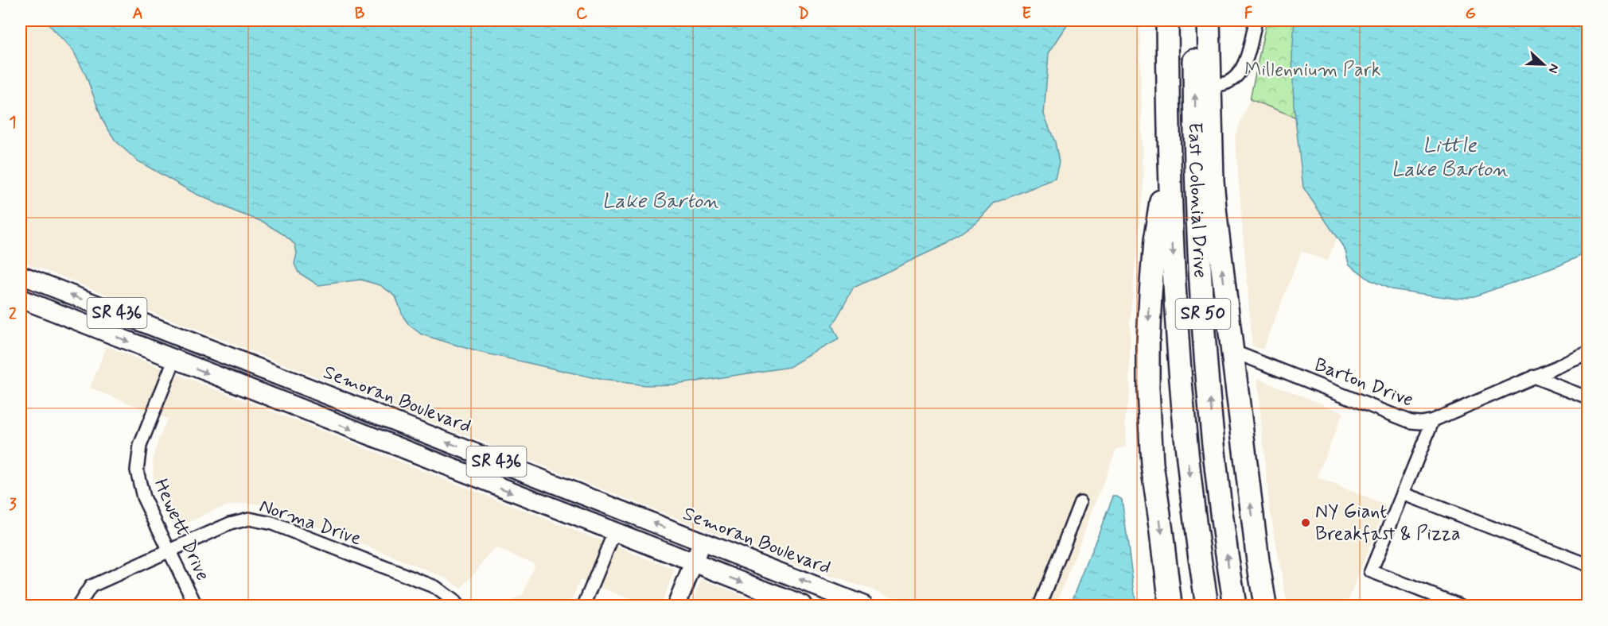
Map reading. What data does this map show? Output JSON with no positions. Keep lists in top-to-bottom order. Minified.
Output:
{"streets":{"highway":["East Colonial Drive","SR 50"],"main road":["SR 436","Semoran Boulevard"],"street":["Barton Drive","Norma Drive","Hewett Drive"]},"crossings":[["SR 436","Hewett Drive"],["Norma Drive","Hewett Drive"]],"water":["Little Lake Barton","Lake Barton"],"parks":["Millennium Park"],"places":["NY Giant Breakfast & Pizza"],"north":"right","grid":{"columns":["A","B","C","D","E","F","G"],"rows":["1","2","3"]}}
